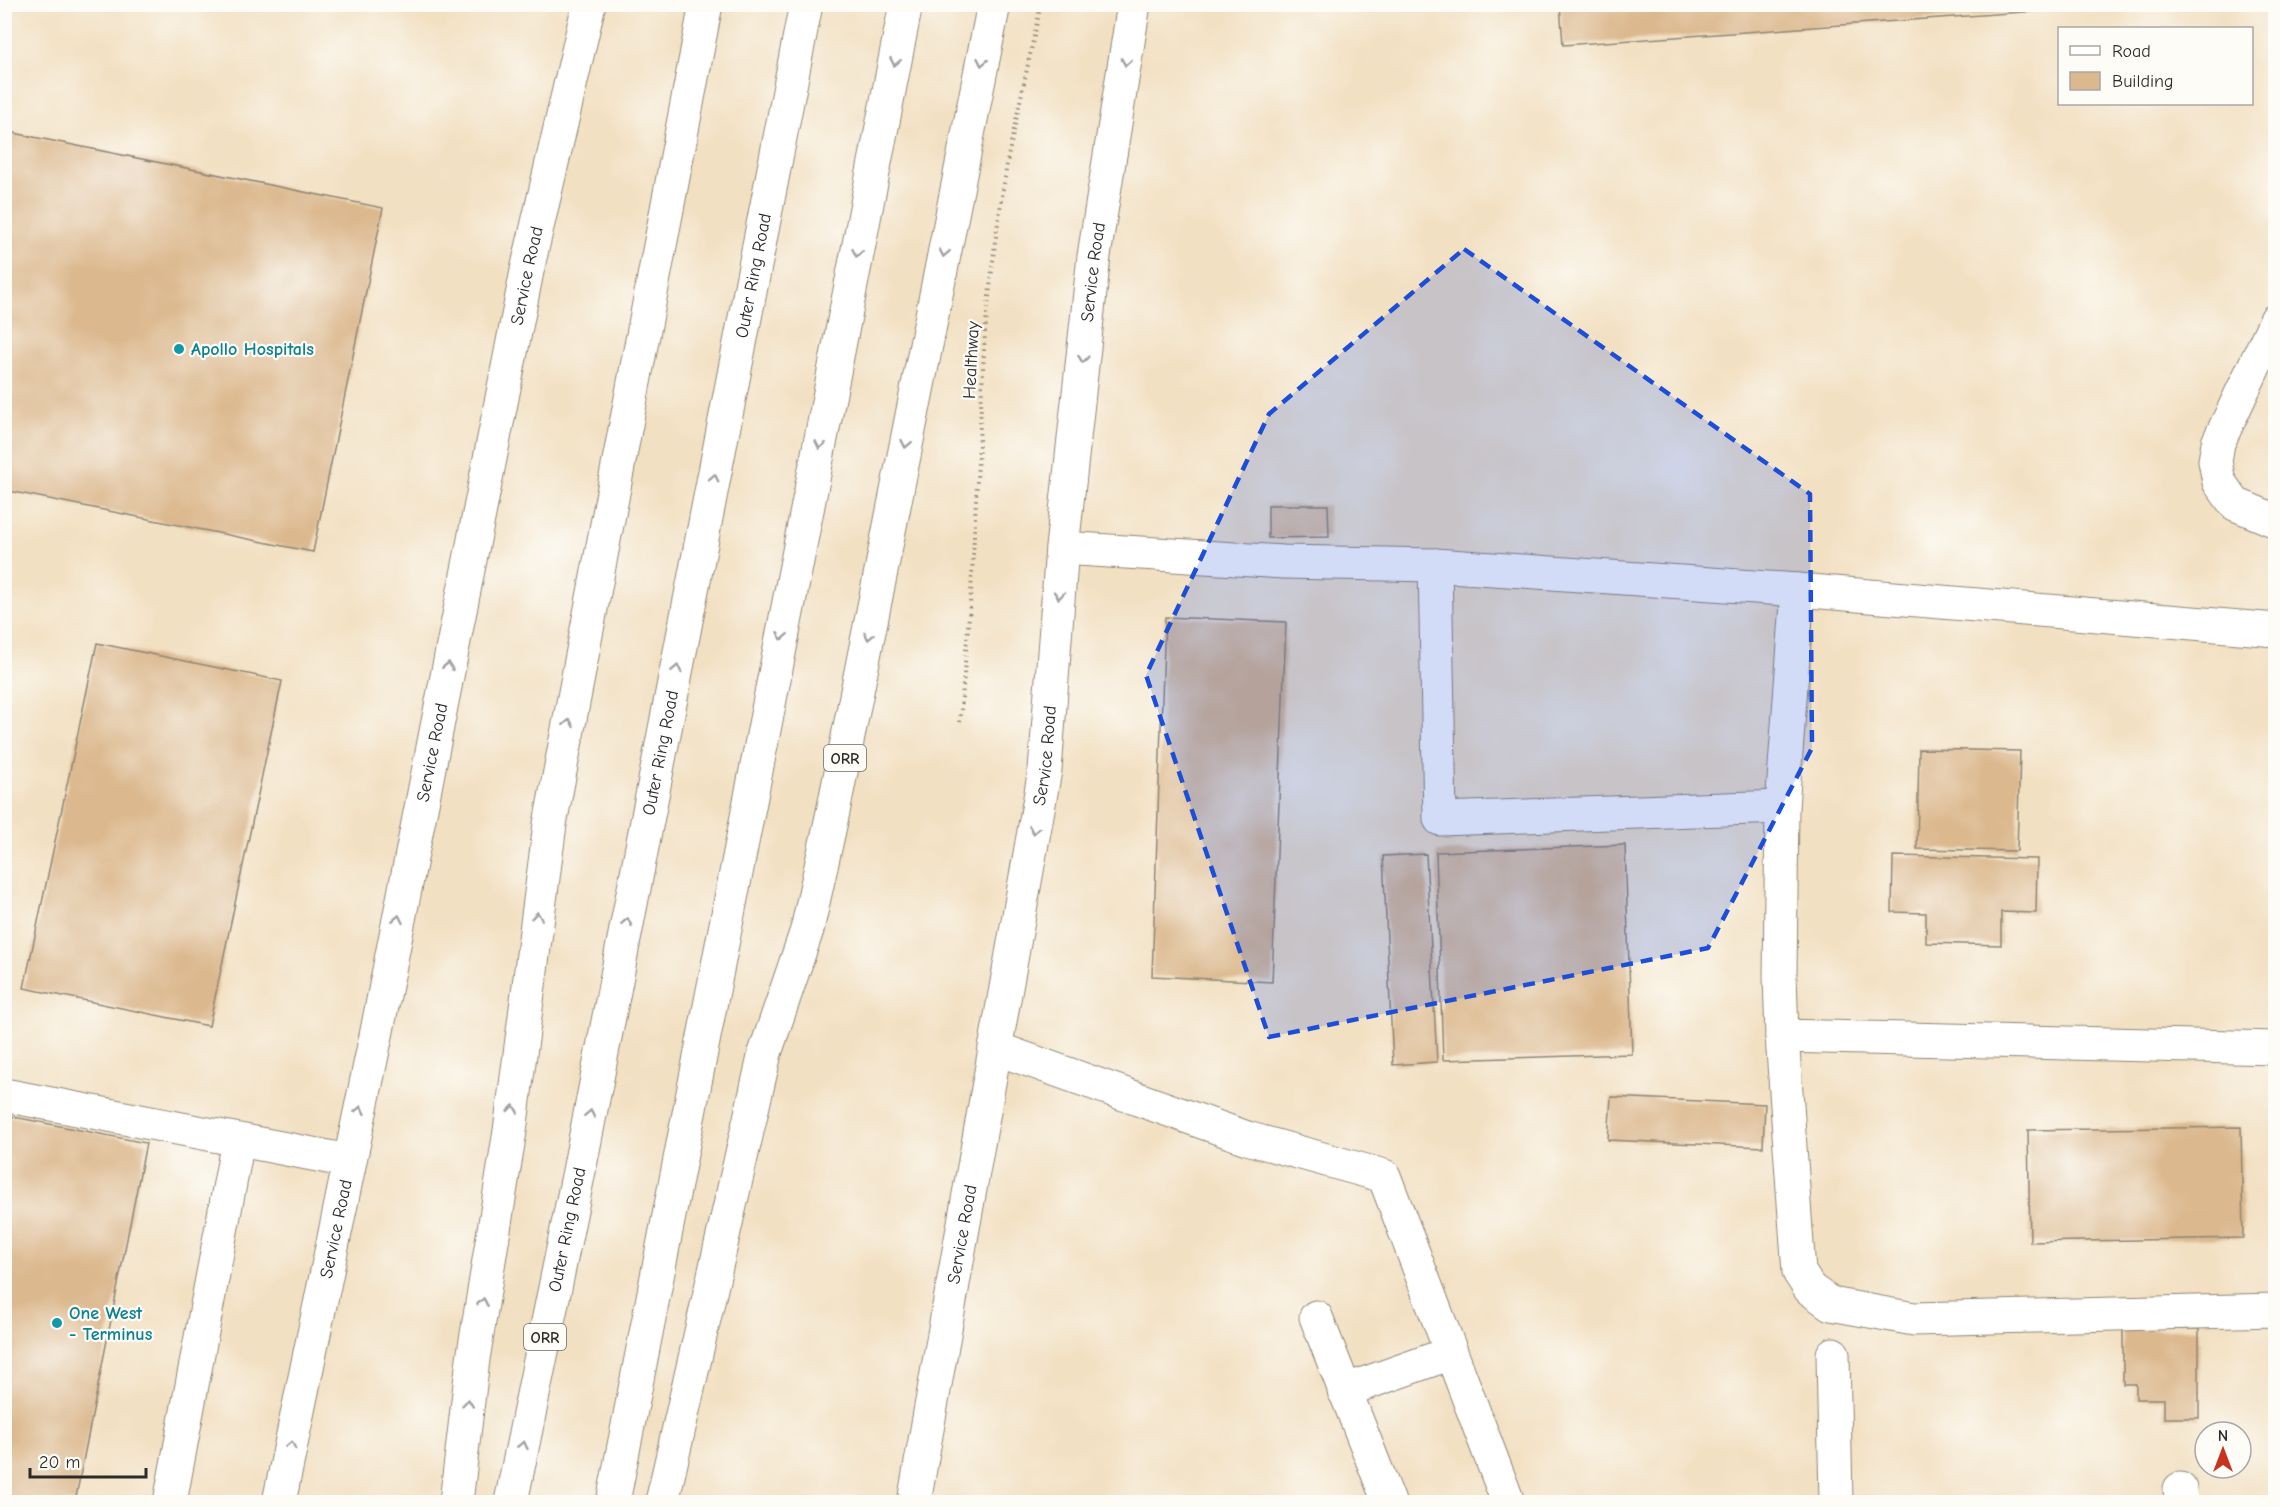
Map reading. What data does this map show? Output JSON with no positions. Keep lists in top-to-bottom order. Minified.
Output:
{"streets":{"main road":["Service Road","Outer Ring Road","ORR"],"path":["Healthway"]},"places":["Apollo Hospitals","One West - Terminus"],"legend":["Road","Building"],"scale_bar":"20 m","north":"top"}
